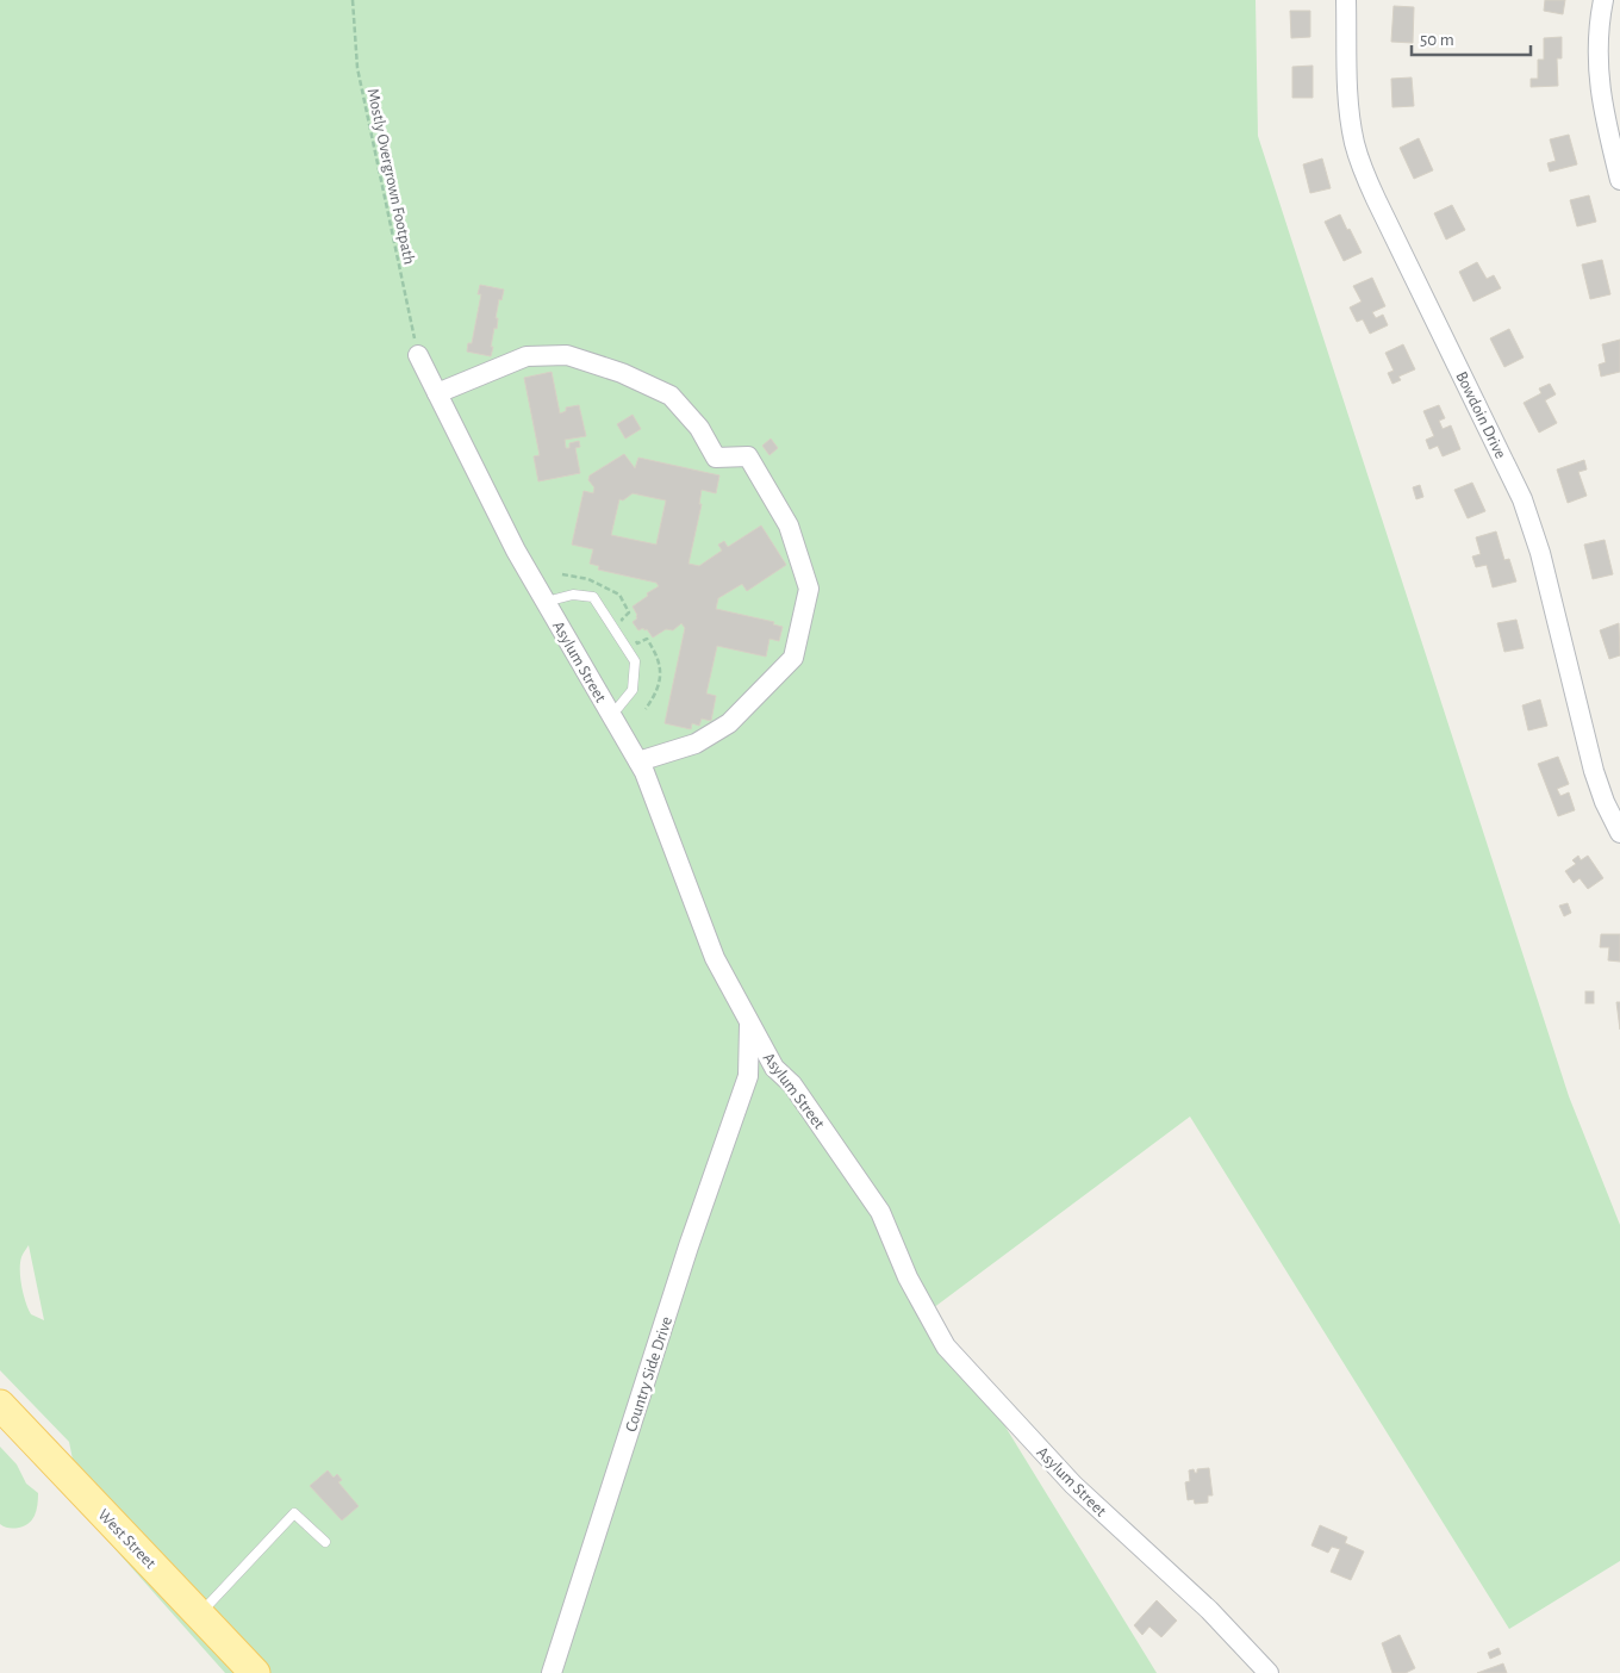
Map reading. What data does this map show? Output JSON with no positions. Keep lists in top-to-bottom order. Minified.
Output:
{"streets":{"main road":["West Street"],"street":["Bowdoin Drive","Asylum Street","Country Side Drive"],"path":["Mostly Overgrown Footpath"]},"crossings":[["Mostly Overgrown Footpath","Asylum Street"],["Asylum Street","Country Side Drive"]],"scale_bar":"50 m"}
